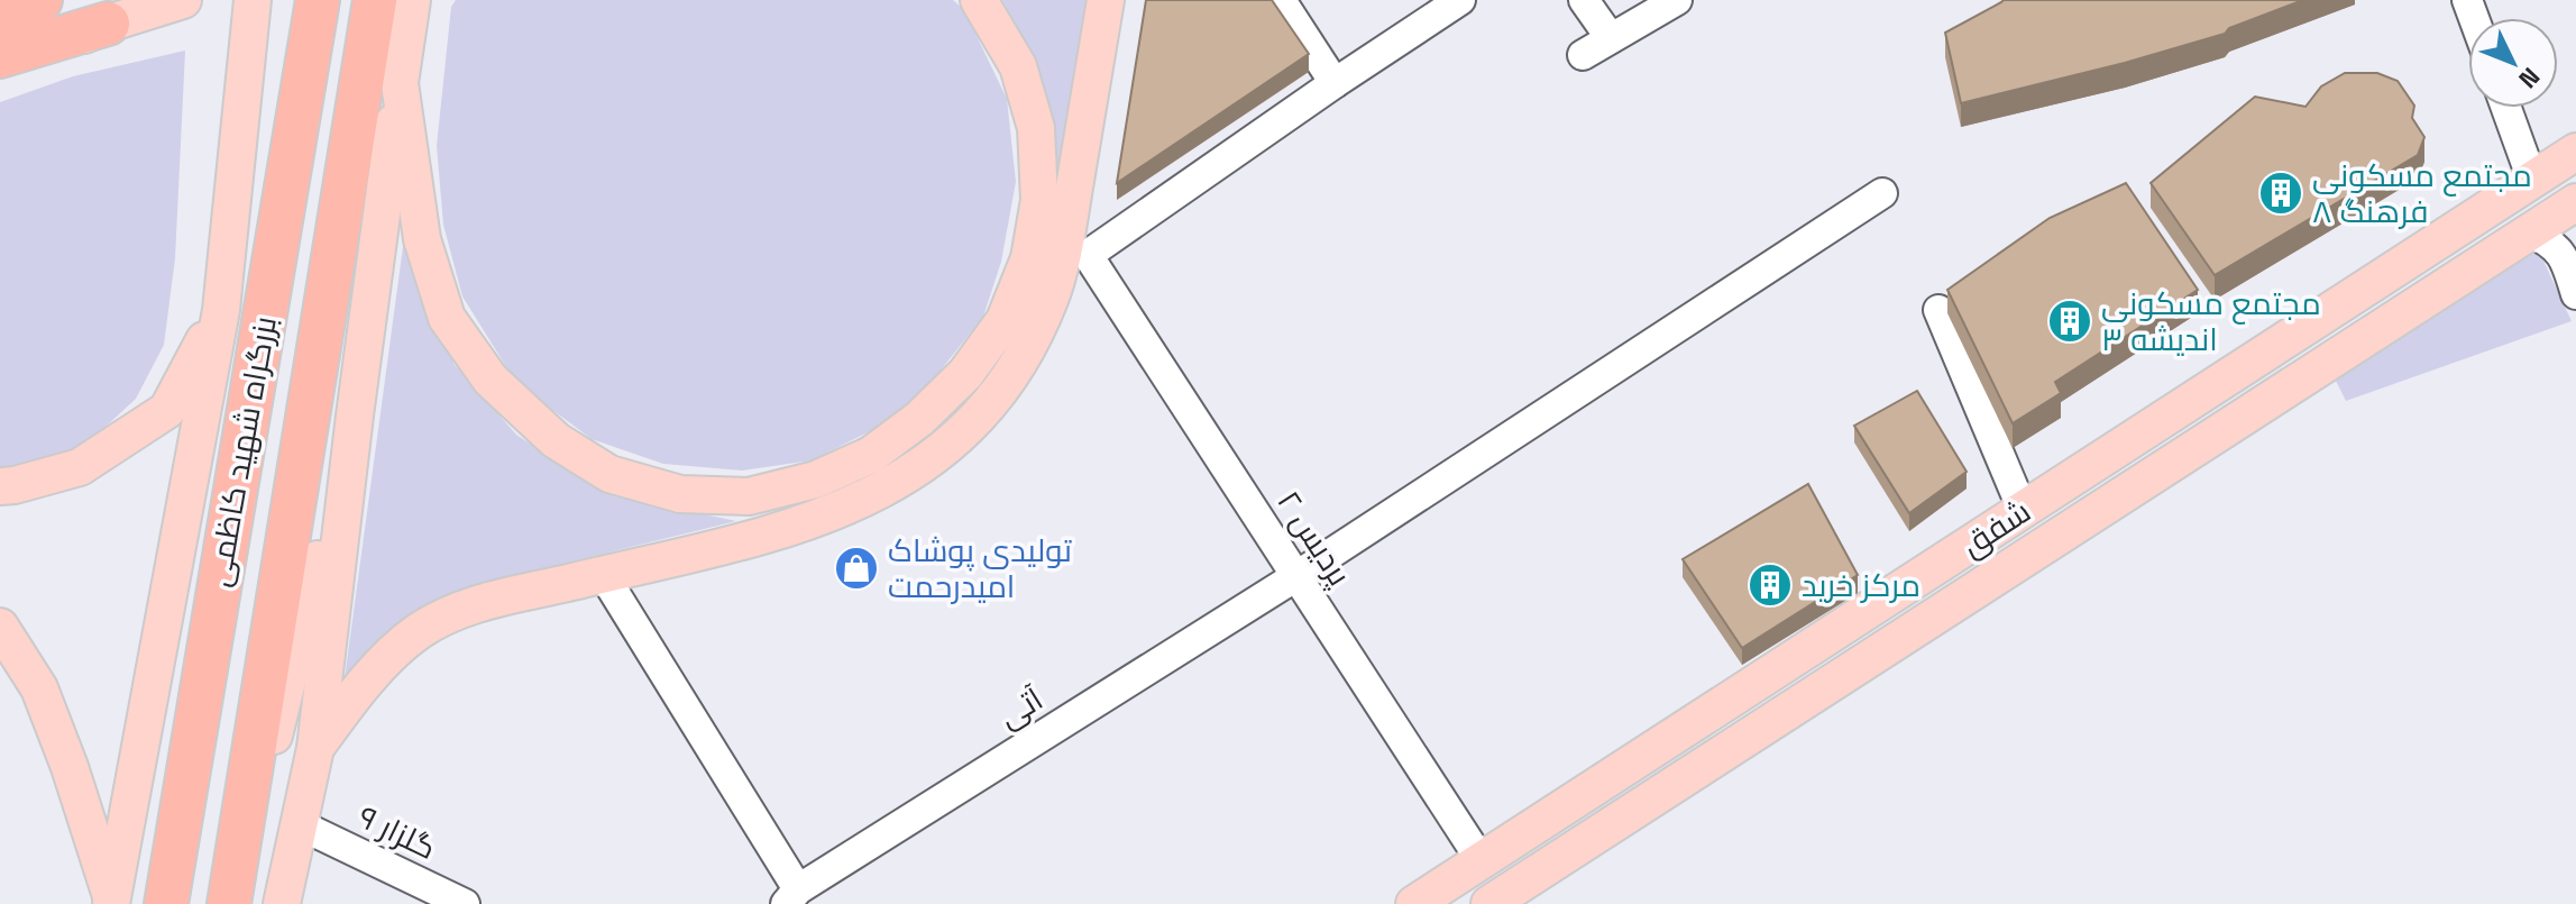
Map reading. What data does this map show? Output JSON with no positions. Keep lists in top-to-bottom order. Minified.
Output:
{"streets":{"highway":["بزرگراه شهید کاظمی"],"main road":["شفق"],"street":["پردیس ۲","آتی","گلزار ۹"]},"crossings":[["شفق","پردیس ۲"],["پردیس ۲","آتی"]],"places":{"building":["مجتمع مسکونی فرهنگ ۸","مجتمع مسکونی اندیشه ۳","مرکز خرید"],"shop":["تولیدی پوشاک امیدرحمت"]},"north":"bottom right"}
